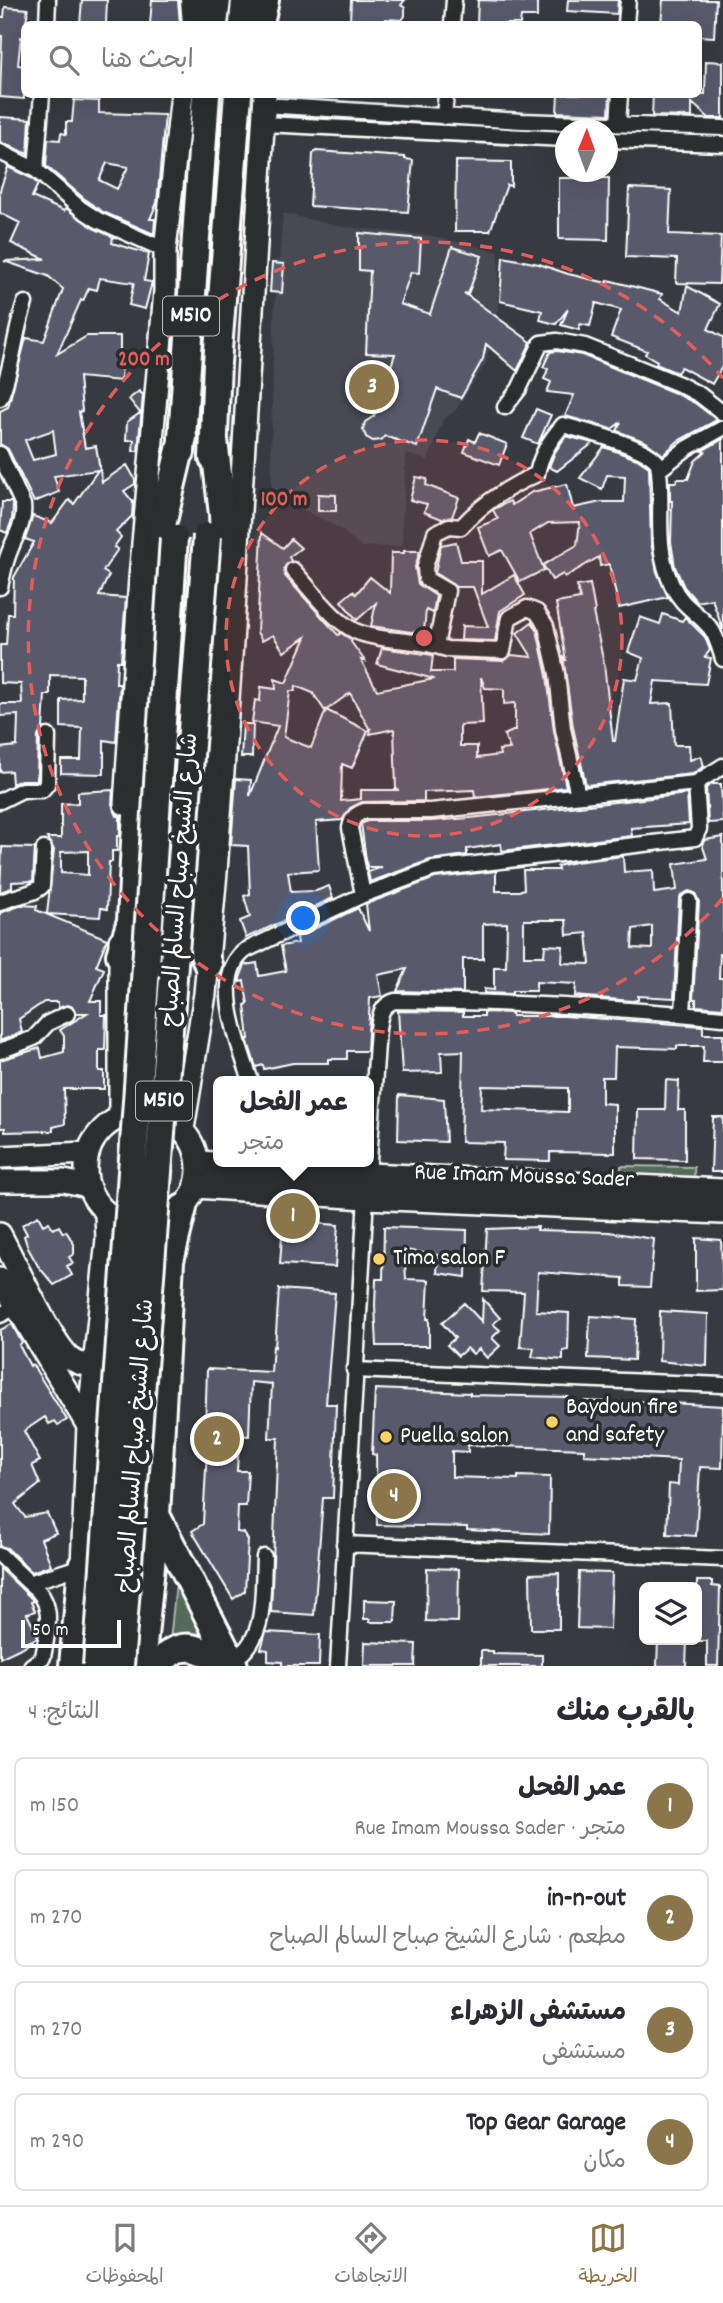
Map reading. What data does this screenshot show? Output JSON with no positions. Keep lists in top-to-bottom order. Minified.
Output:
{"streets":{"highway":["M510","شارع الشيخ صباح السالم الصباح"],"main road":["Rue Imam Moussa Sader"]},"crossings":[["شارع الشيخ صباح السالم الصباح","Rue Imam Moussa Sader"]],"places":["Tima salon F","Baydoun fire and safety","Puella salon"],"scale_bar":"50 m","north":"top","page":{"search":"ابحث هنا","pins":["3","1","2","4"],"popup":["عمر الفحل","متجر"],"scale":"50 m","heading":["بالقرب منك","النتائج: 4"],"list":[{"mark":"1","name":"عمر الفحل","note":"متجر · Rue Imam Moussa Sader","value":"150 m"},{"mark":"2","name":"in-n-out","note":"مطعم · شارع الشيخ صباح السالم الصباح","value":"270 m"},{"mark":"3","name":"مستشفى الزهراء","note":"مستشفى","value":"270 m"},{"mark":"4","name":"Top Gear Garage","note":"مكان","value":"290 m"}],"nav":["الخريطة","الاتجاهات","المحفوظات"]},"rings":["200 m","100 m"]}
